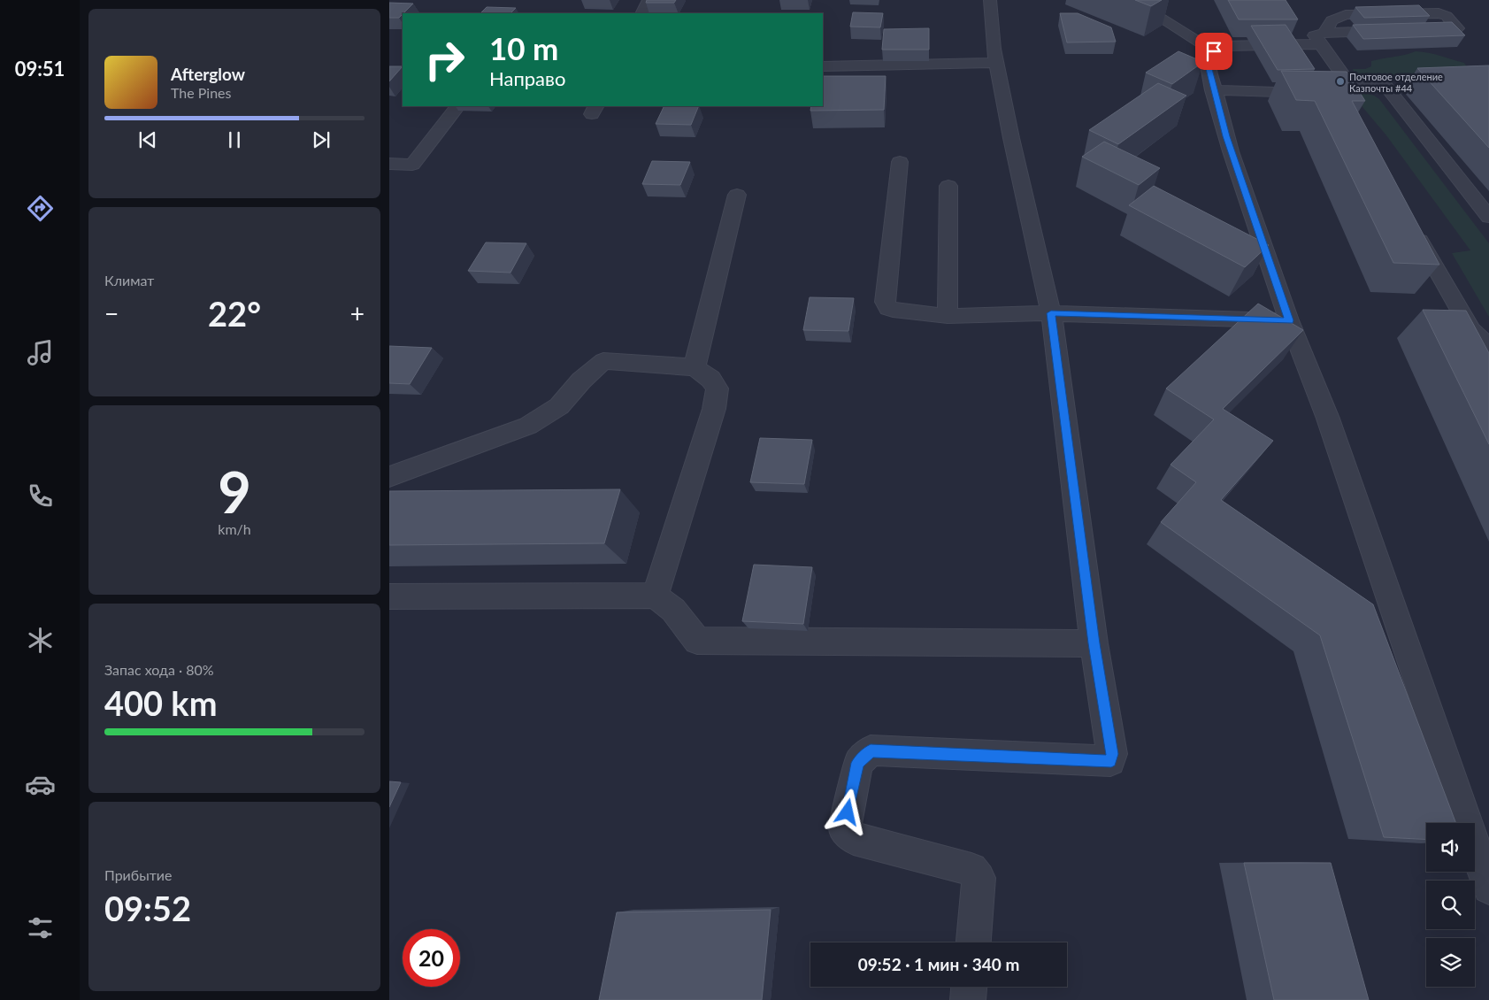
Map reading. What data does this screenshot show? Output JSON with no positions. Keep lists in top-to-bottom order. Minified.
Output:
{"places":["Почтовое отделение Казпочты #44"],"page":{"tabs":"09:51","turn":["10 m","Направо"],"song":["Afterglow","The Pines"],"tile":["Климат",["9","km/h"],["Запас хода · 80%","400 km"],["Прибытие","09:52"]],"heat":["−","22°","+"],"limit":"20","trip":"09:52 · 1 мин · 340 m"}}
